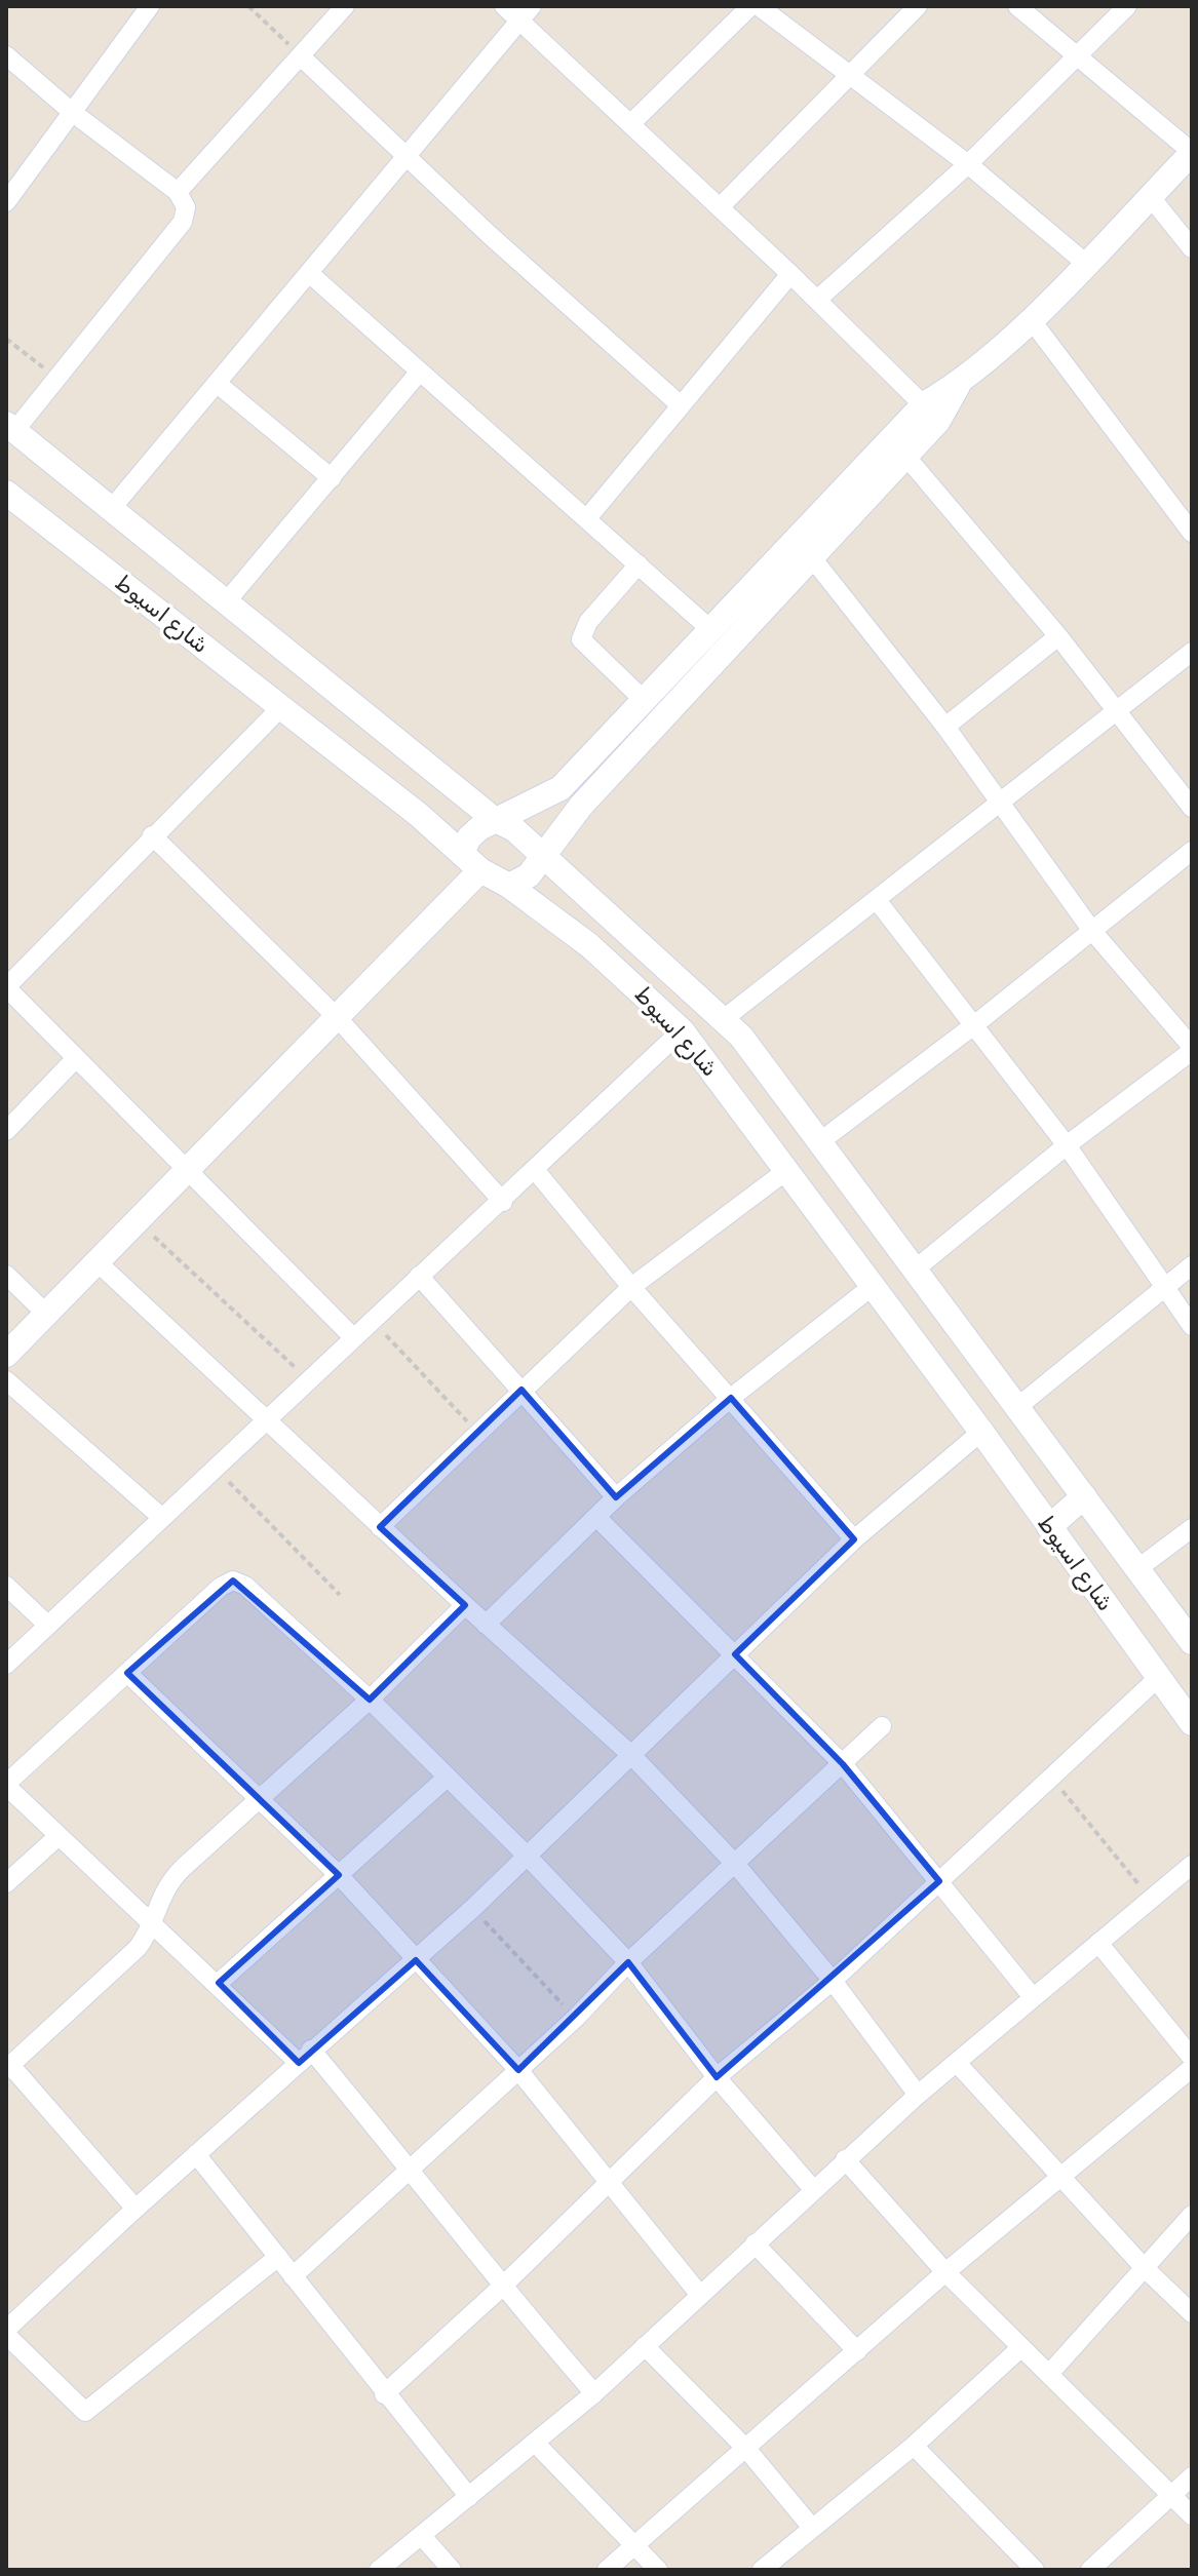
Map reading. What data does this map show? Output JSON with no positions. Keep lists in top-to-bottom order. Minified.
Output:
{"streets":{"street":["شارع اسيوط"]}}
